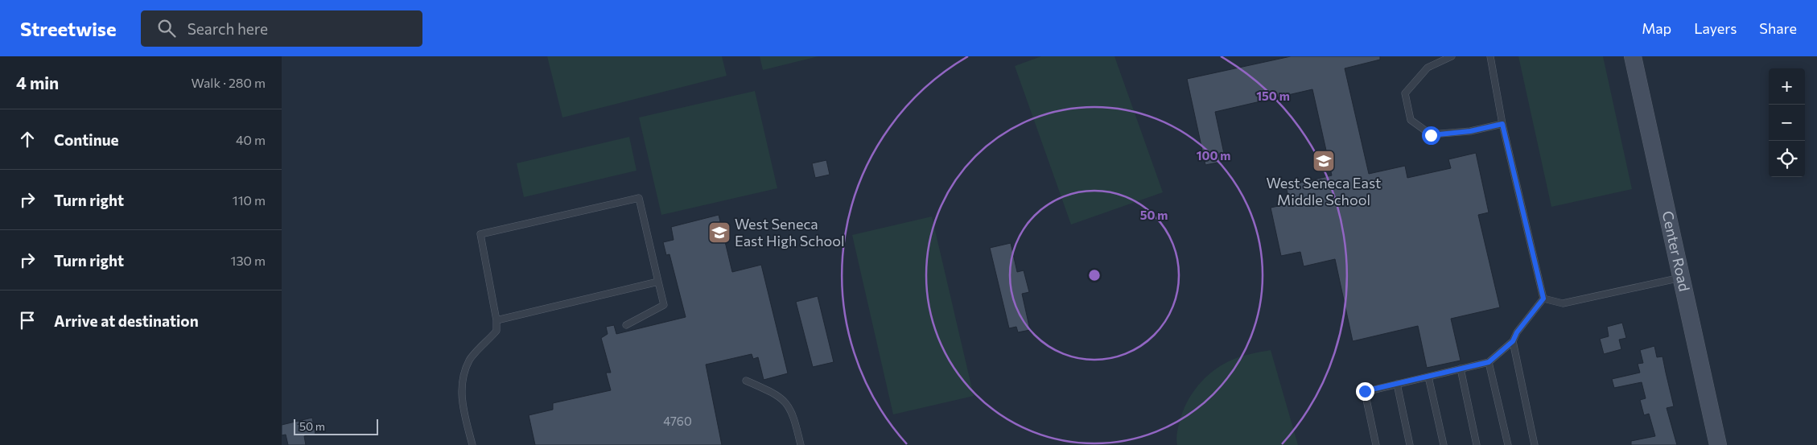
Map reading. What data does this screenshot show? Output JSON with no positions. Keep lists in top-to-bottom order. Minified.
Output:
{"streets":{"main road":["Center Road"]},"places":{"school or university":["West Seneca East Middle School","West Seneca East High School"]},"house_numbers":["4760"],"scale_bar":"50 m","page":{"header":"Streetwise","search":"Search here","nav":["Map","Layers","Share"],"heading":["4 min","Walk · 280 m"],"map_buttons":["+","−"],"list":[["Continue","40 m"],["Turn right","110 m"],["Turn right","130 m"],"Arrive at destination"],"scale":"50 m"},"rings":["150 m","100 m","50 m"]}
